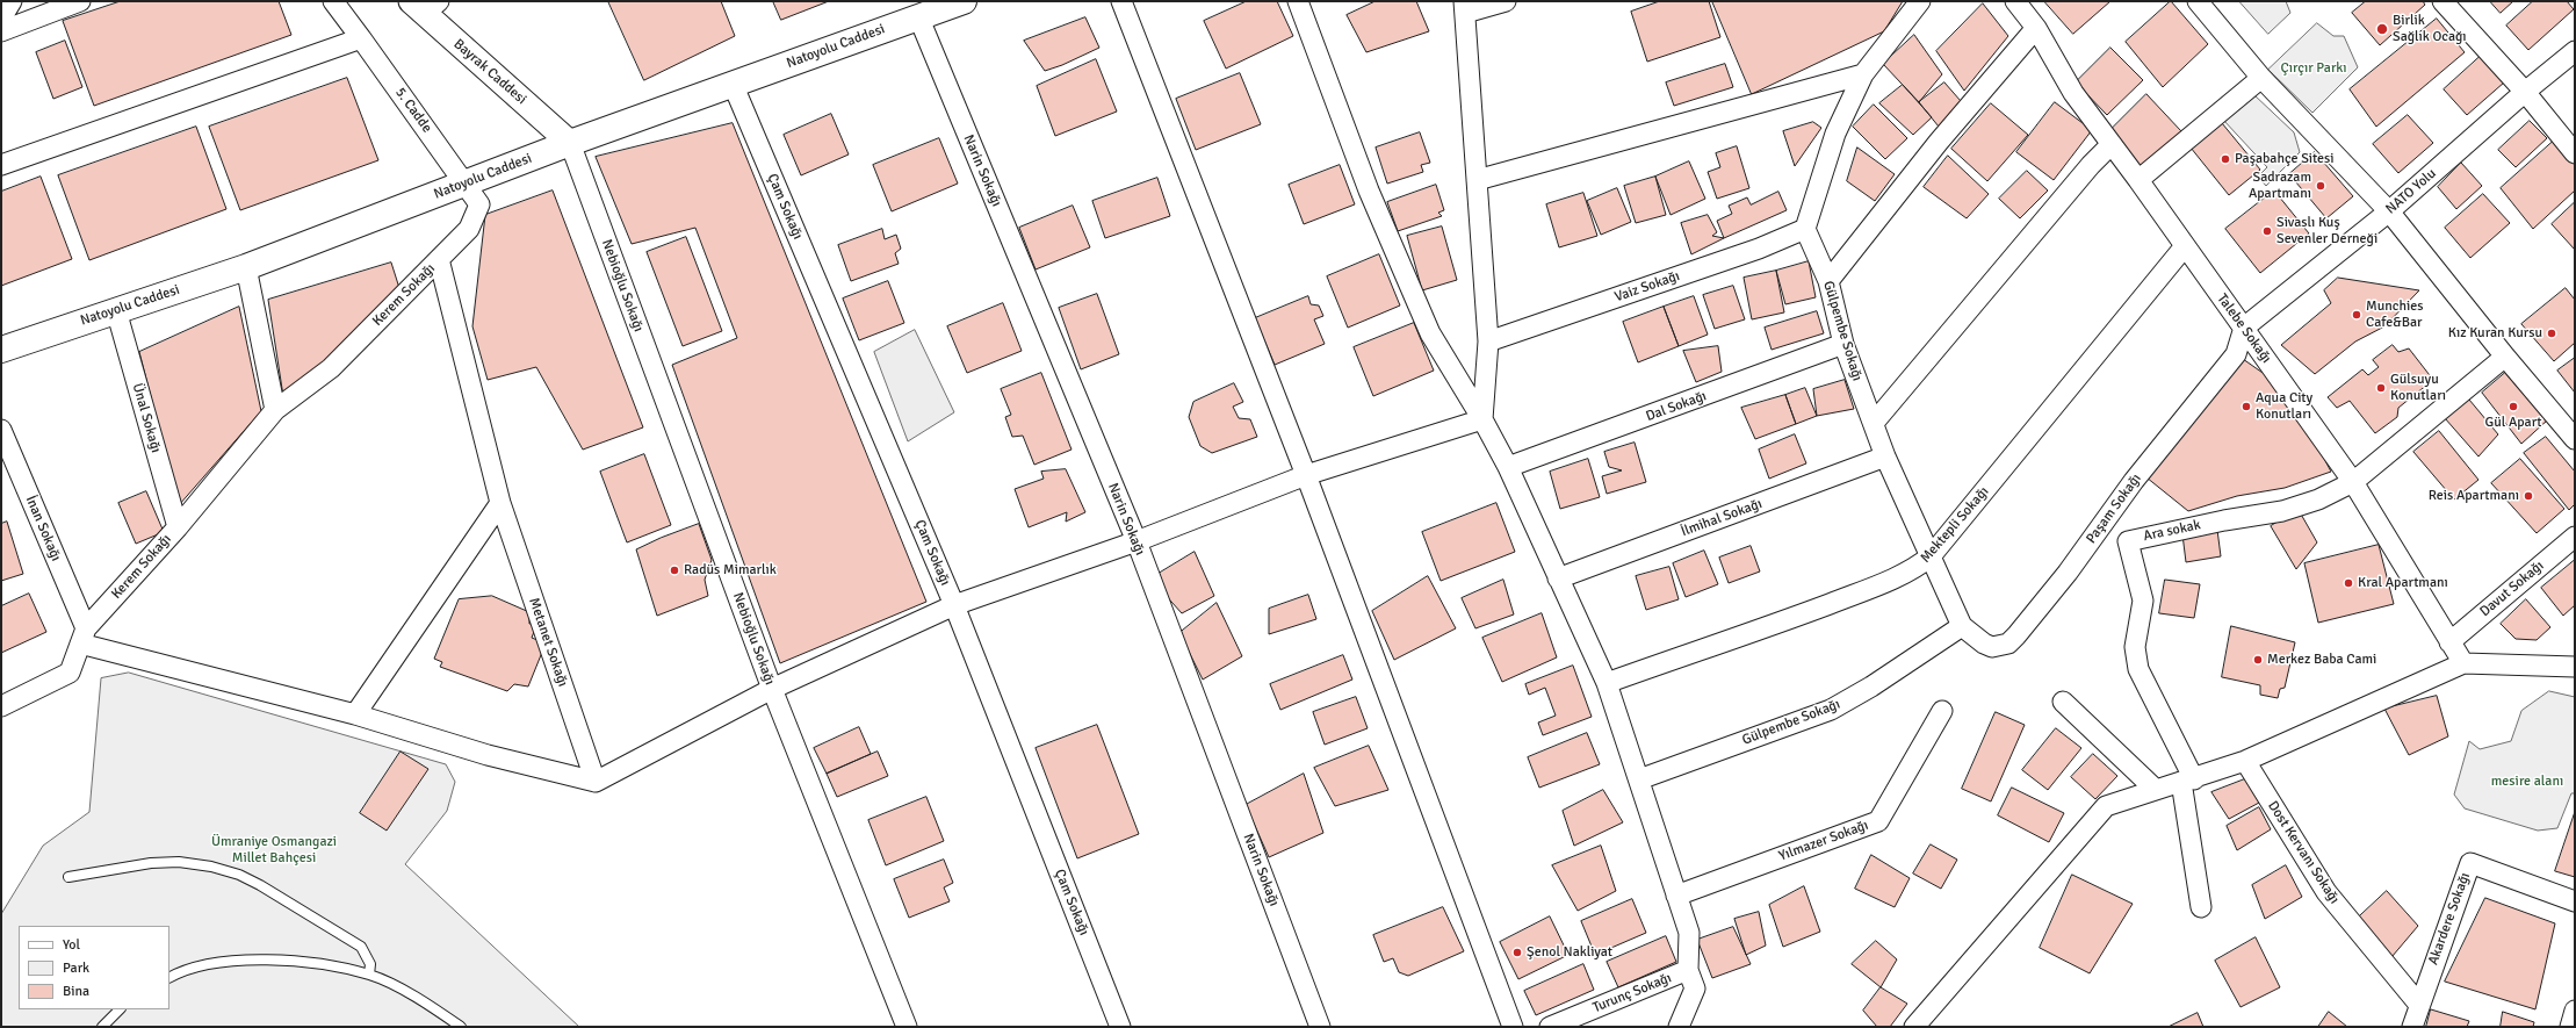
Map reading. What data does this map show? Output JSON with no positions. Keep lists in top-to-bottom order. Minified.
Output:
{"streets":{"main road":["Natoyolu Caddesi"],"street":["Bayrak Caddesi","5. Cadde","Narin Sokağı","NATO Yolu","Çam Sokağı","Nebioğlu Sokağı","Vaiz Sokağı","Kerem Sokağı","Talebe Sokağı","Gülpembe Sokağı","Dal Sokağı","Ünal Sokağı","Paşam Sokağı","İlmihal Sokağı","Mektepli Sokağı","İnan Sokağı","Ara sokak","Davut Sokağı","Metanet Sokağı","Yılmazer Sokağı","Dost Kervanı Sokağı","Akardere Sokağı","Turunç Sokağı"]},"crossings":[["Natoyolu Caddesi","Bayrak Caddesi"],["Natoyolu Caddesi","5. Cadde"],["Natoyolu Caddesi","Narin Sokağı"],["Natoyolu Caddesi","Çam Sokağı"],["Natoyolu Caddesi","Nebioğlu Sokağı"],["Natoyolu Caddesi","Kerem Sokağı"],["Natoyolu Caddesi","Ünal Sokağı"],["Bayrak Caddesi","Nebioğlu Sokağı"],["5. Cadde","Kerem Sokağı"],["NATO Yolu","Talebe Sokağı"],["NATO Yolu","Paşam Sokağı"],["Vaiz Sokağı","Gülpembe Sokağı"],["Kerem Sokağı","Ünal Sokağı"],["Kerem Sokağı","İnan Sokağı"],["Kerem Sokağı","Metanet Sokağı"],["Talebe Sokağı","Paşam Sokağı"],["Talebe Sokağı","Mektepli Sokağı"],["Talebe Sokağı","Ara sokak"],["Talebe Sokağı","Davut Sokağı"],["Gülpembe Sokağı","Dal Sokağı"],["Gülpembe Sokağı","Paşam Sokağı"],["Gülpembe Sokağı","İlmihal Sokağı"],["Gülpembe Sokağı","Mektepli Sokağı"],["Dost Kervanı Sokağı","Akardere Sokağı"]],"parks":["Çırçır Parkı","mesire alanı","Ümraniye Osmangazi Millet Bahçesi"],"places":["Birlik Sağlık Ocağı","Paşabahçe Sitesi","Sadrazam Apartmanı","Sivaslı Kuş Sevenler Derneği","Munchies Cafe&Bar","Kız Kuran Kursu","Gülsuyu Konutları","Aqua City Konutları","Gül Apart","Reis Apartmanı","Radüs Mimarlık","Kral Apartmanı","Merkez Baba Cami","Şenol Nakliyat"],"legend":["Yol","Park","Bina"]}
